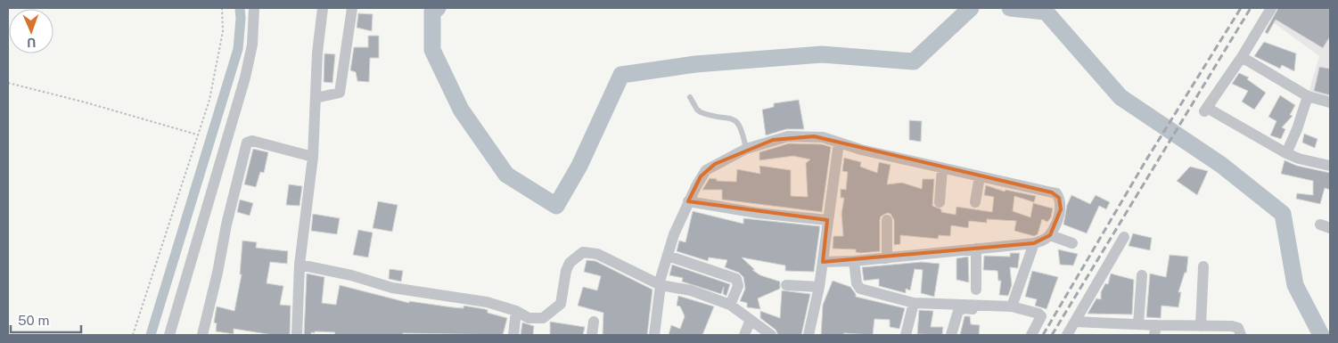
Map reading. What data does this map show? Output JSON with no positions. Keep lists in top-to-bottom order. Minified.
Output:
{"scale_bar":"50 m","north":"bottom"}
